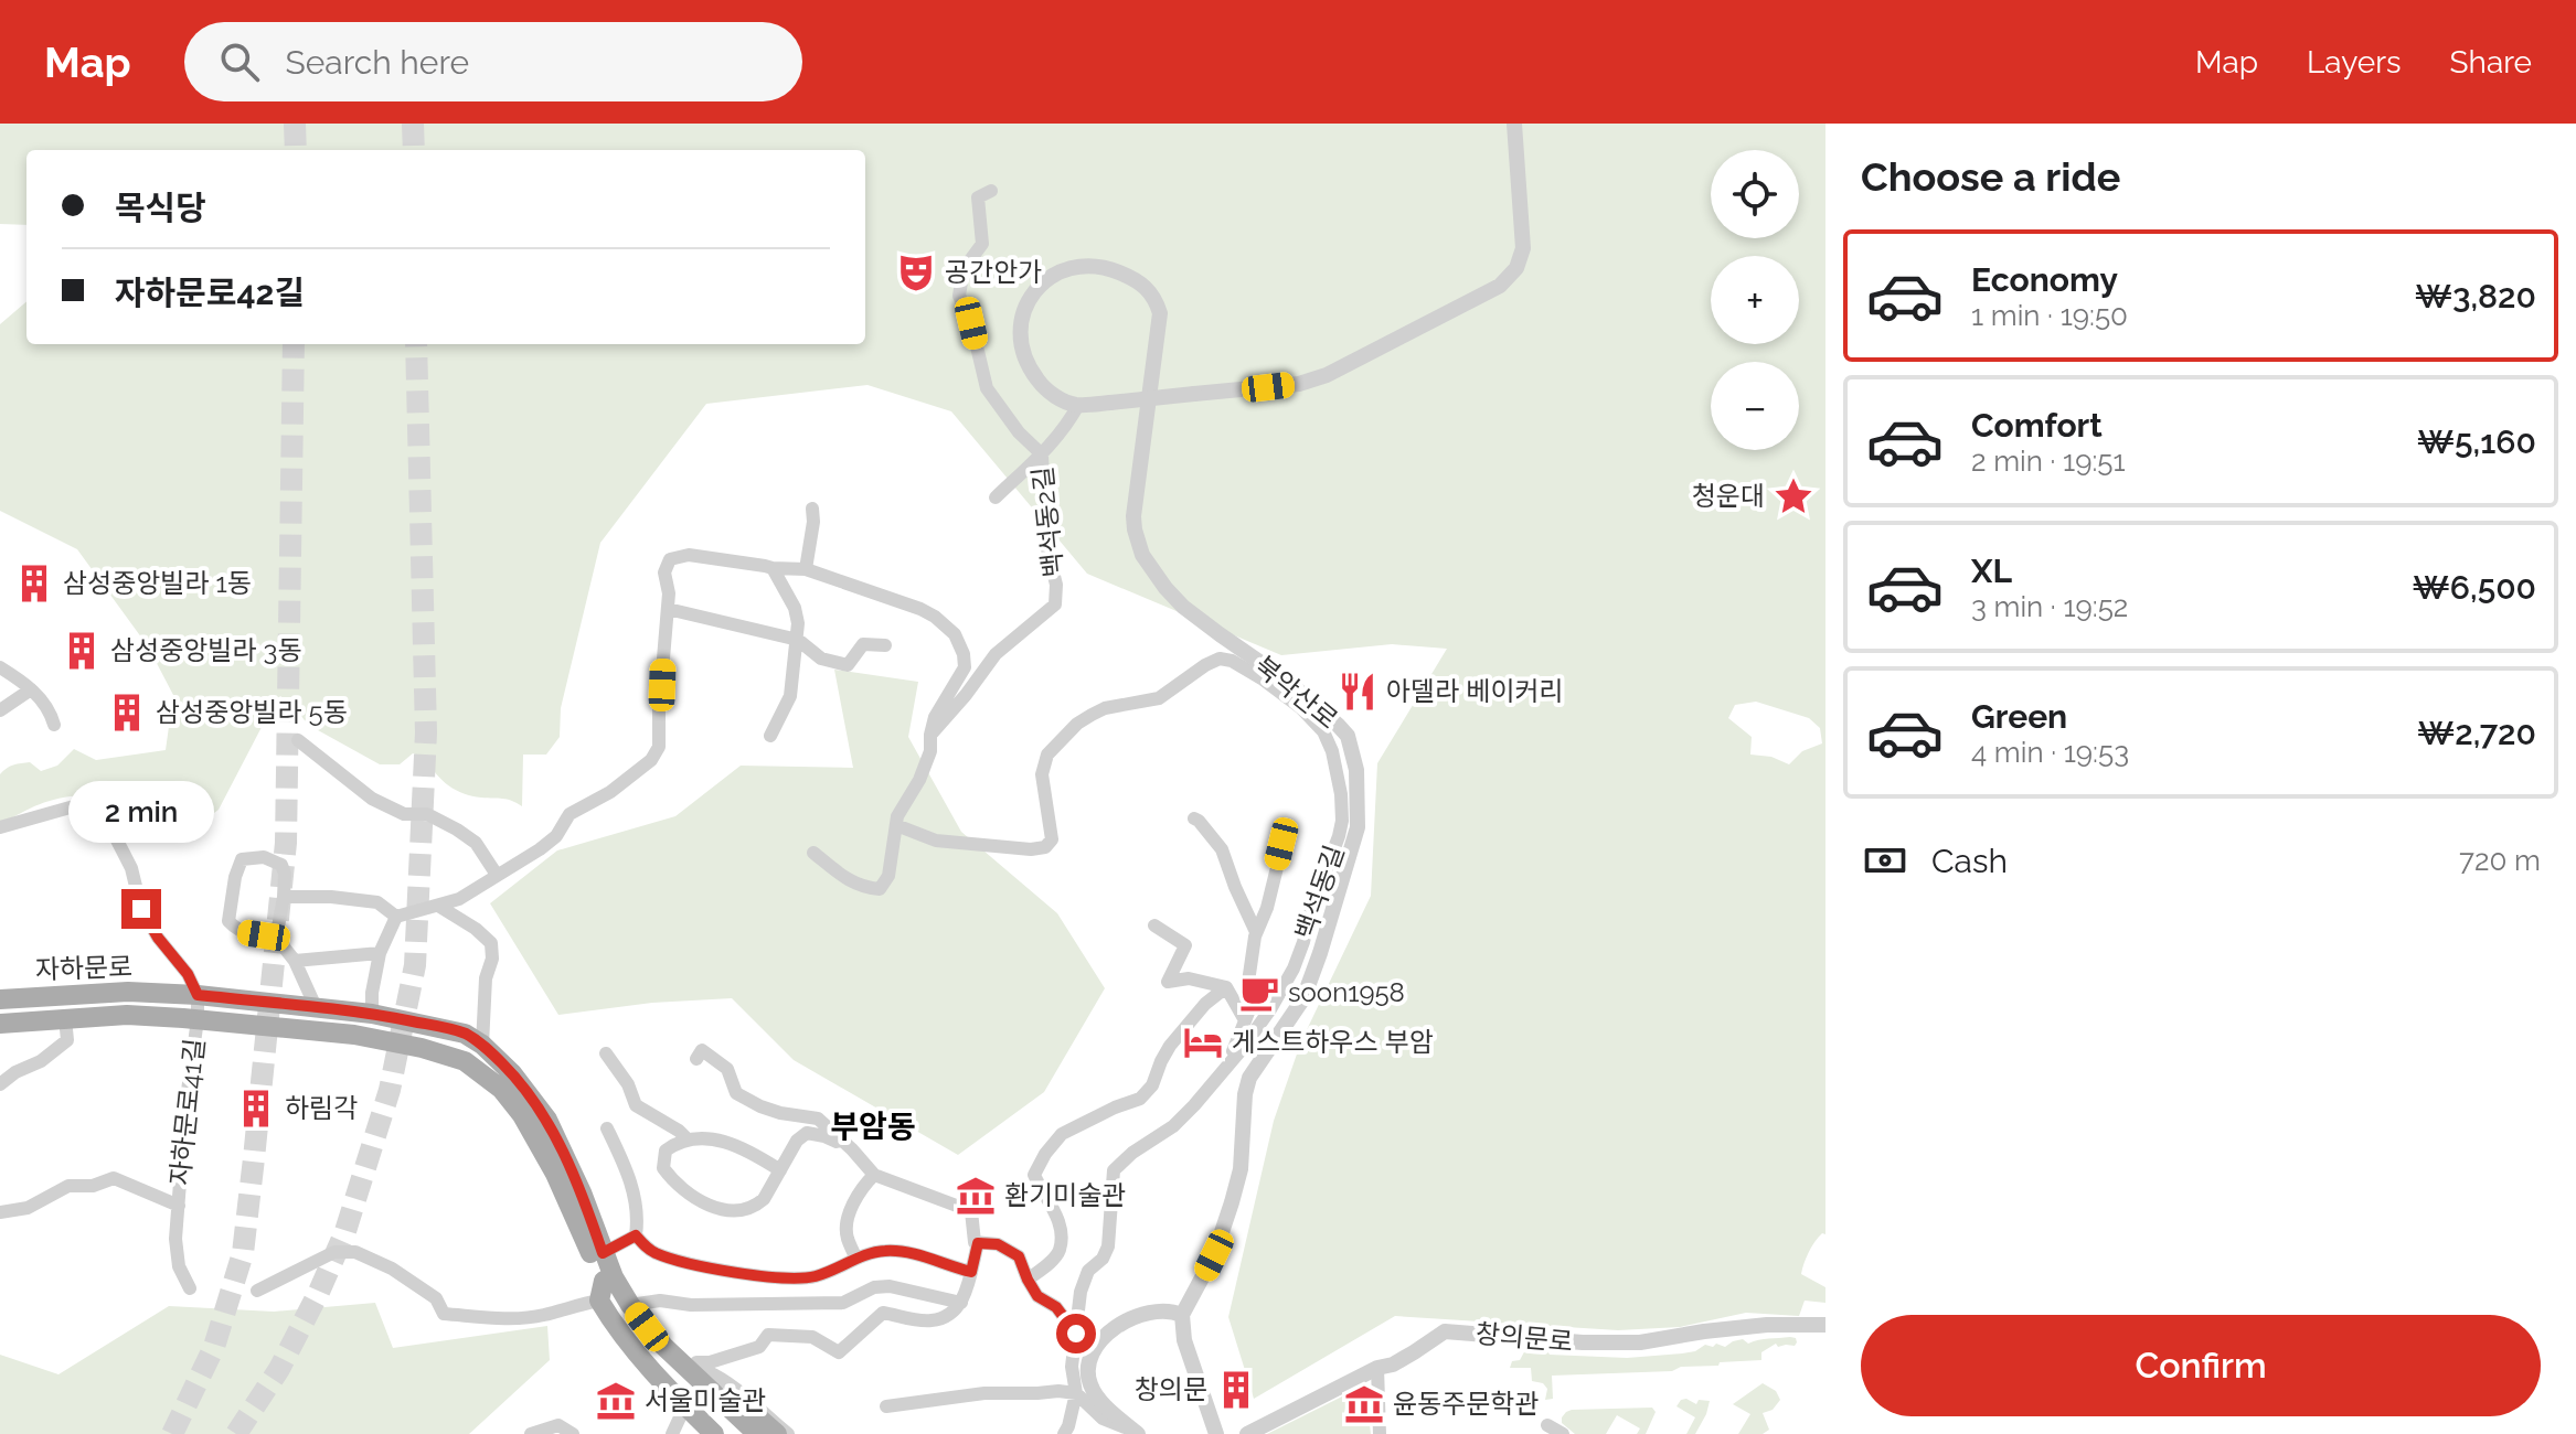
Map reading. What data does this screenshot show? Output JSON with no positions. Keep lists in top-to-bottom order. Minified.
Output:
{"streets":{"main road":["자하문로"],"street":["백석동2길","북악산로","백석동길","자하문로41길","창의문로"]},"crossings":[["자하문로","자하문로41길"]],"districts":["부암동"],"places":{"theatre":["공간안가"],"place":["청운대"],"building":["삼성중앙빌라 1동","삼성중앙빌라 3동","삼성중앙빌라 5동","하림각","창의문"],"restaurant":["아델라 베이커리"],"cafe":["soon1958"],"hotel":["게스트하우스 부암"],"museum":["환기미술관","서울미술관","윤동주문학관"]},"page":{"header":"Map","search":"Search here","nav":["Map","Layers","Share"],"heading":"Choose a ride","map_buttons":["+","−"],"banner":["목식당","자하문로42길"],"list":[{"name":"Economy","note":"1 min · 19:50","value":"₩3,820"},{"name":"Comfort","note":"2 min · 19:51","value":"₩5,160"},{"name":"XL","note":"3 min · 19:52","value":"₩6,500"},{"name":"Green","note":"4 min · 19:53","value":"₩2,720"}],"bubble":"2 min","pay":["Cash","720 m"],"buttons":"Confirm"}}
